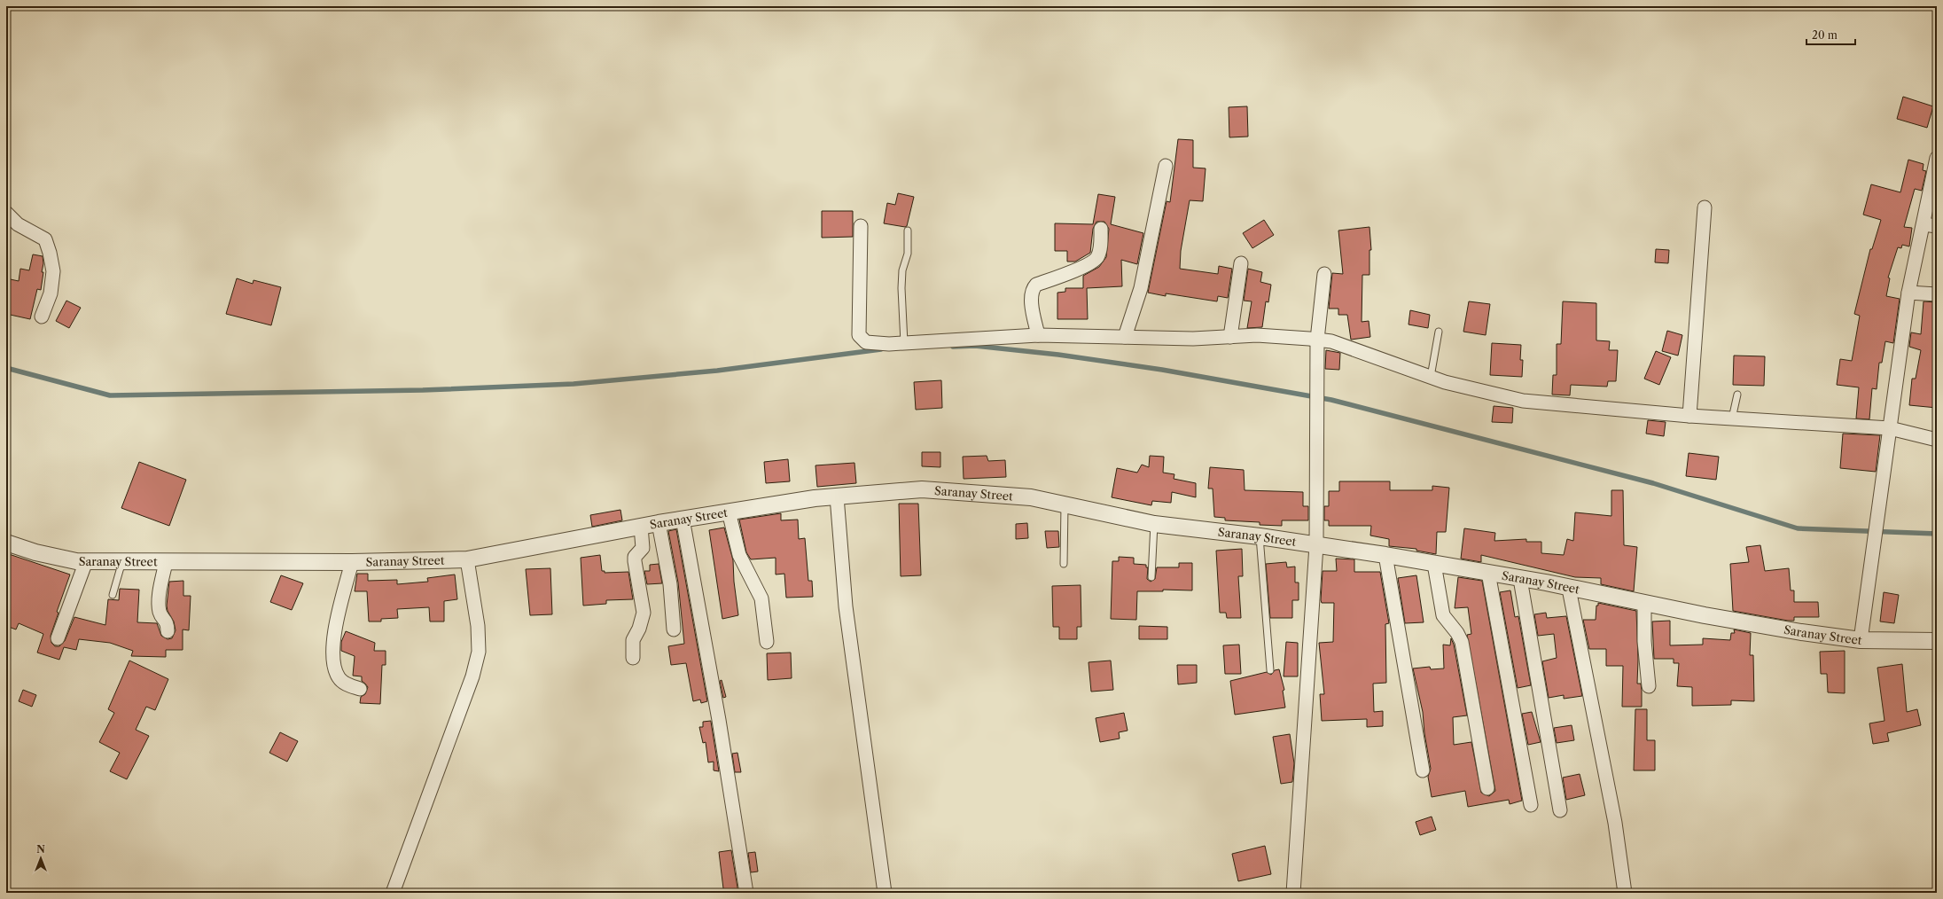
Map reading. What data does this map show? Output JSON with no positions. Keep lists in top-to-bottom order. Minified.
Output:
{"streets":{"street":["Saranay Street"]},"scale_bar":"20 m","north":"top"}
